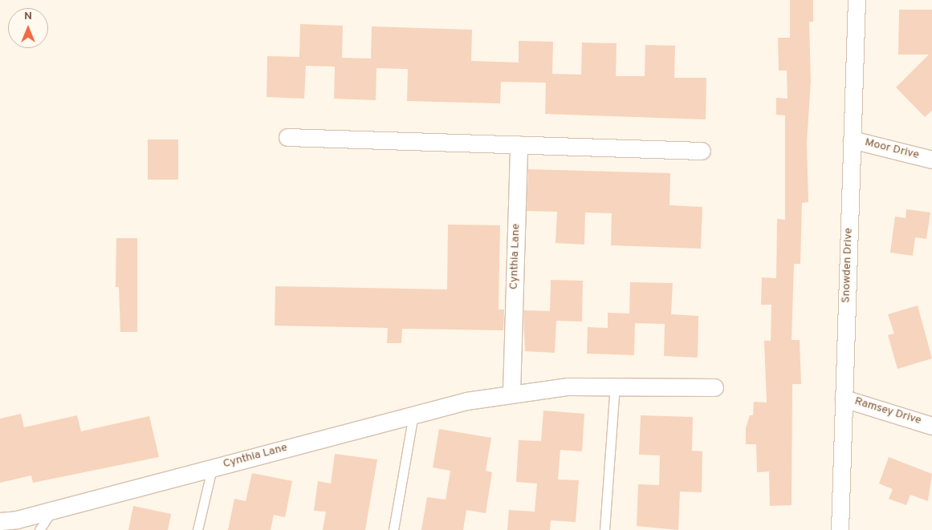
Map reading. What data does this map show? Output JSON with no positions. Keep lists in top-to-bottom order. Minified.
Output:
{"streets":{"street":["Moor Drive","Cynthia Lane","Snowden Drive","Ramsey Drive"]},"crossings":[["Moor Drive","Snowden Drive"],["Snowden Drive","Ramsey Drive"]],"north":"top"}
